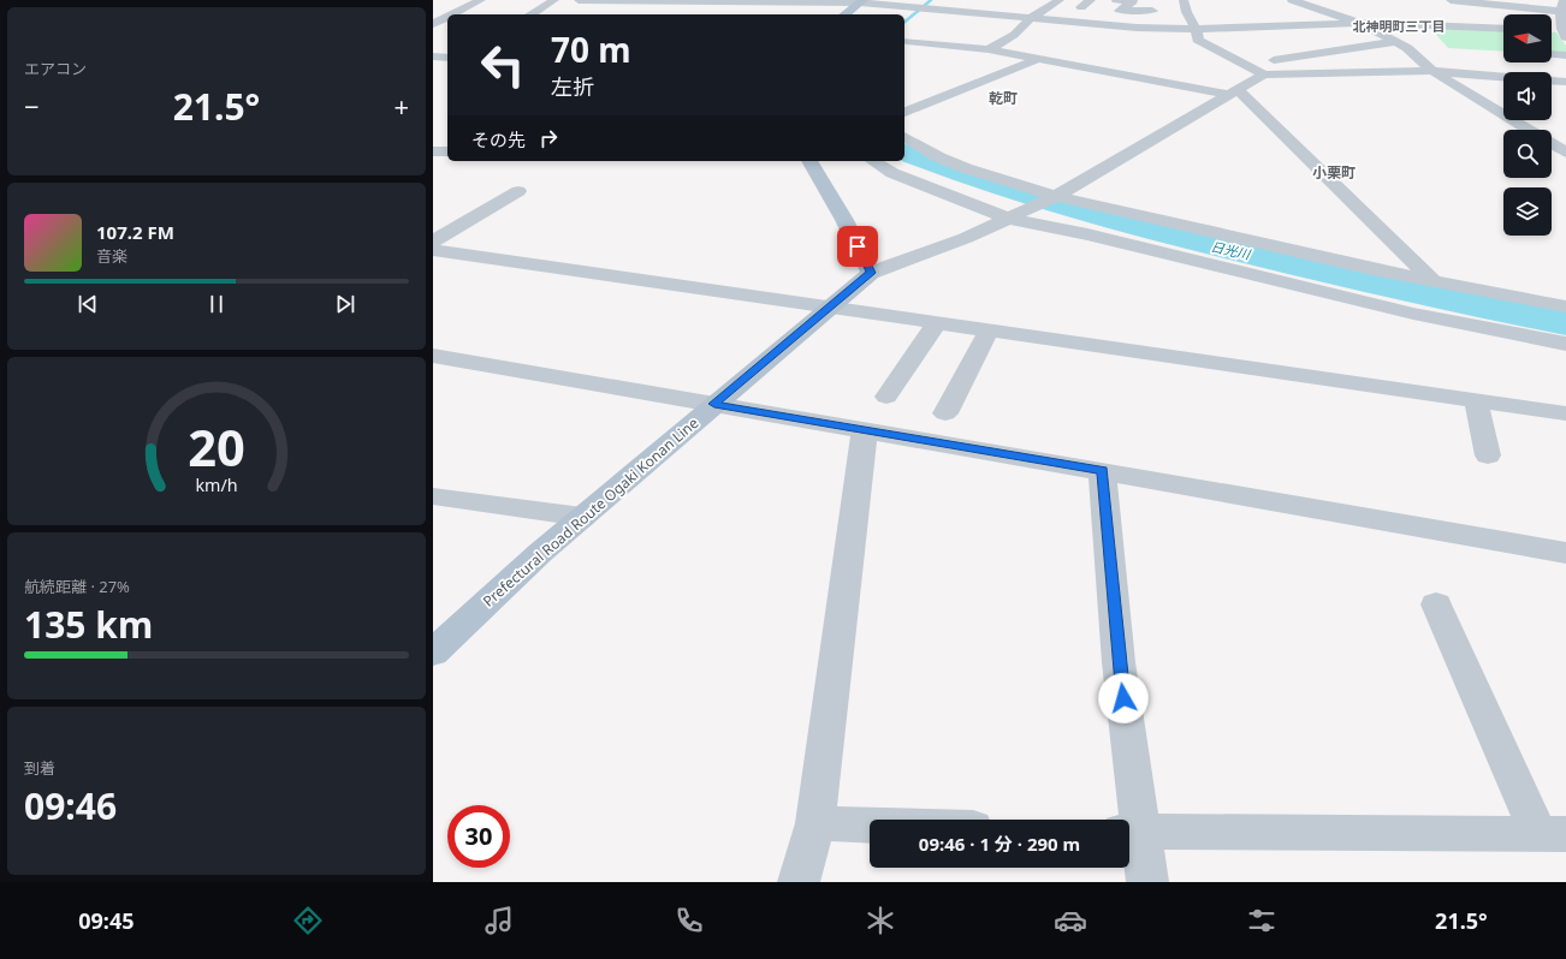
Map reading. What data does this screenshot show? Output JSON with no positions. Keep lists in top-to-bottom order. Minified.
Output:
{"streets":{"main road":["Prefectural Road Route Ogaki Konan Line"]},"districts":["北神明町三丁目","乾町","小栗町"],"water":["日光川"],"north":"left","page":{"tile":["エアコン",["航続距離 · 27%","135 km"],["到着","09:46"]],"turn":["70 m","左折"],"heat":["−","21.5°","+"],"then":"その先","song":["107.2 FM","音楽"],"limit":"30","trip":"09:46 · 1 分 · 290 m","tabs":["09:45","21.5°"],"gauge":["20","km/h"]}}
